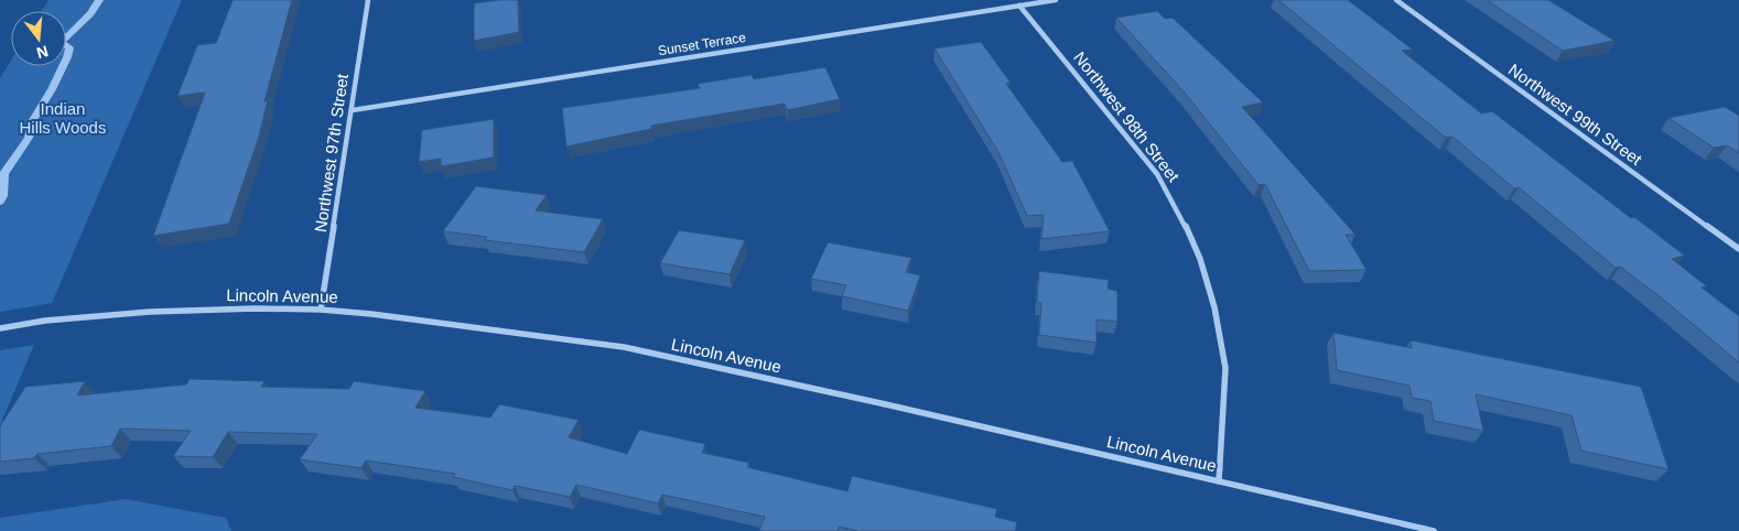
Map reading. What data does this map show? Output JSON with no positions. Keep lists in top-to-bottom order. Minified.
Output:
{"streets":{"street":["Sunset Terrace","Northwest 99th Street","Northwest 98th Street","Northwest 97th Street","Lincoln Avenue"]},"crossings":[["Sunset Terrace","Northwest 98th Street"],["Sunset Terrace","Northwest 97th Street"],["Northwest 98th Street","Lincoln Avenue"],["Northwest 97th Street","Lincoln Avenue"]],"parks":["Indian Hills Woods"],"north":"bottom"}
